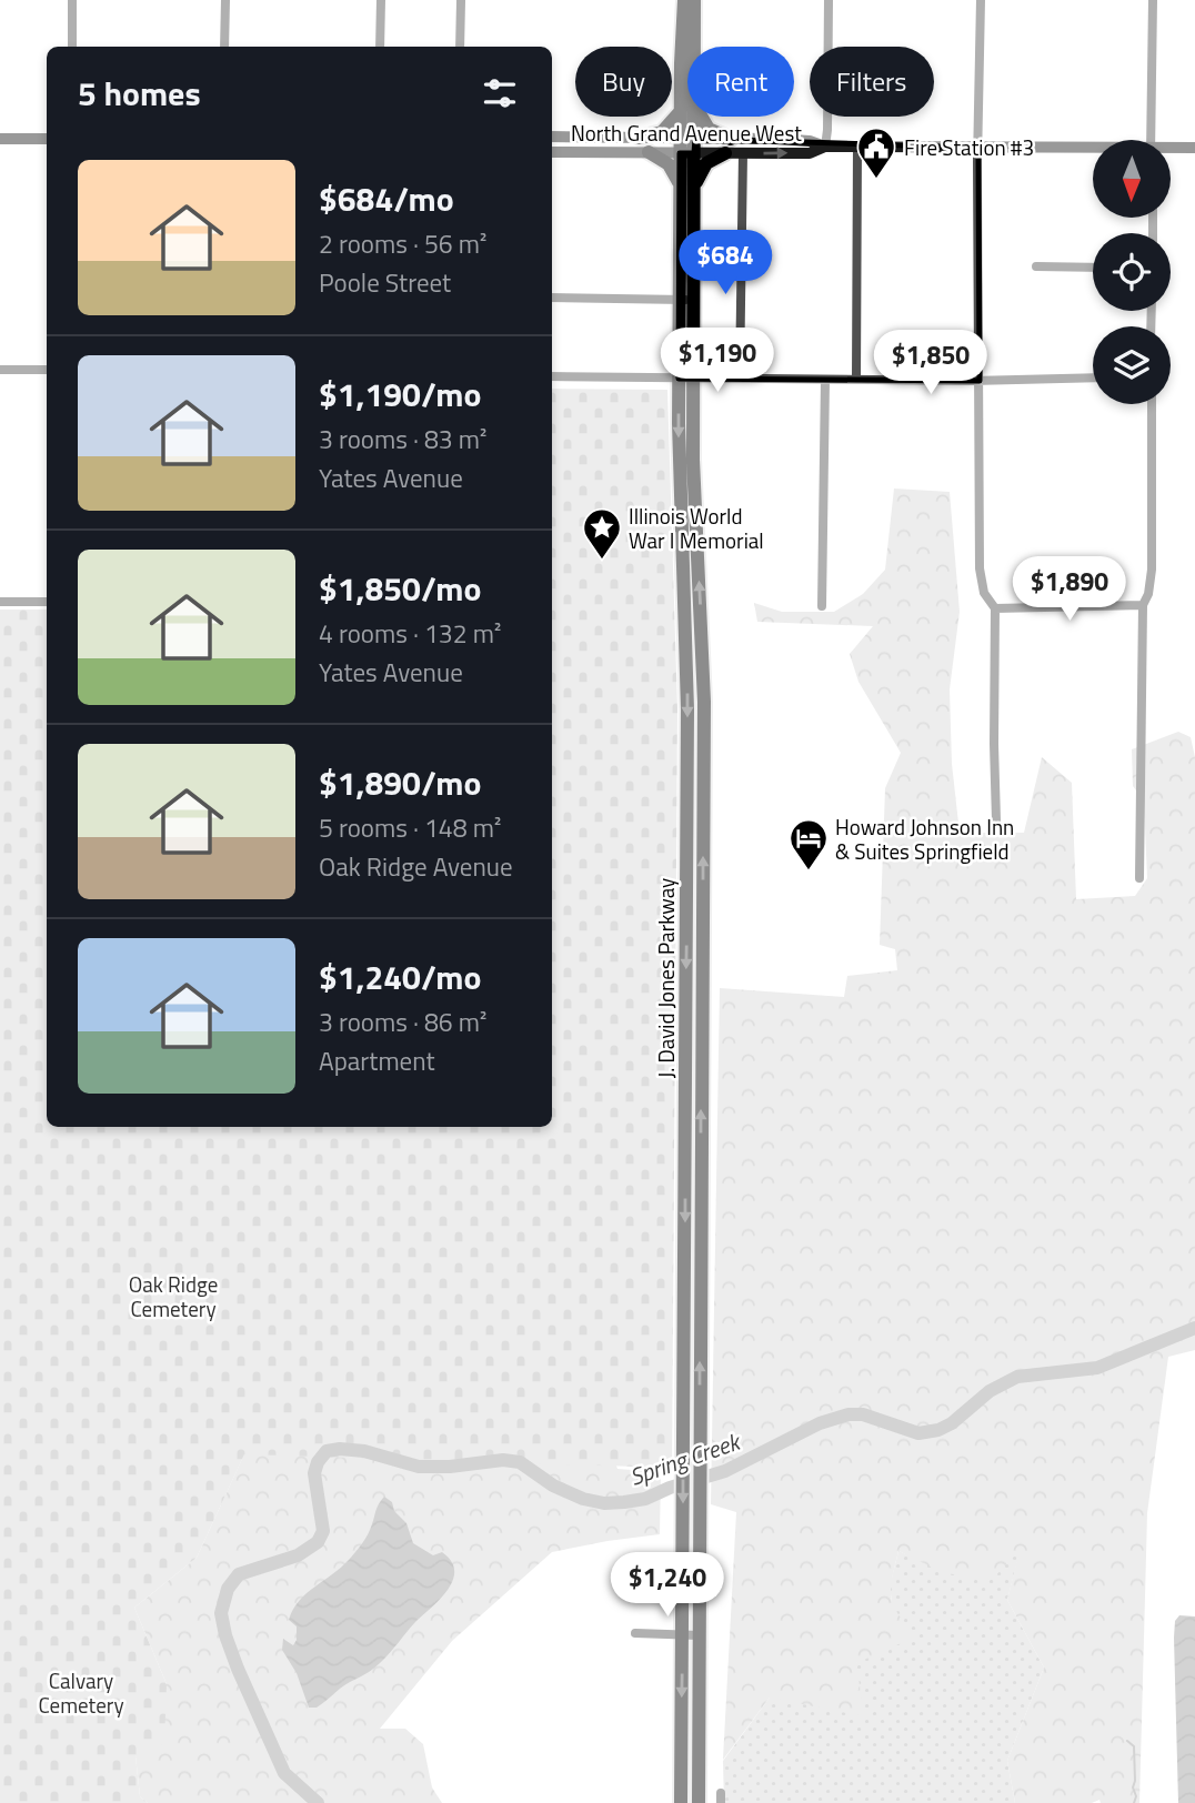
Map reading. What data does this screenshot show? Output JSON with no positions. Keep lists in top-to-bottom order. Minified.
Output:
{"streets":{"main road":["North Grand Avenue West","J. David Jones Parkway"]},"crossings":[["North Grand Avenue West","J. David Jones Parkway"]],"water":["Spring Creek"],"parks":["Oak Ridge Cemetery","Calvary Cemetery"],"places":{"public building":["Fire Station #3"],"place":["Illinois World War I Memorial"],"hotel":["Howard Johnson Inn & Suites Springfield"]},"north":"bottom","page":{"chip":["Buy","Rent","Filters"],"heading":"5 homes","list":[{"name":"$684/mo","note":"2 rooms · 56 m² · Poole Street"},{"name":"$1,190/mo","note":"3 rooms · 83 m² · Yates Avenue"},{"name":"$1,850/mo","note":"4 rooms · 132 m² · Yates Avenue"},{"name":"$1,890/mo","note":"5 rooms · 148 m² · Oak Ridge Avenue"},{"name":"$1,240/mo","note":"3 rooms · 86 m² · Apartment"}],"price":["$684","$1,190","$1,850","$1,890","$1,240"]}}
